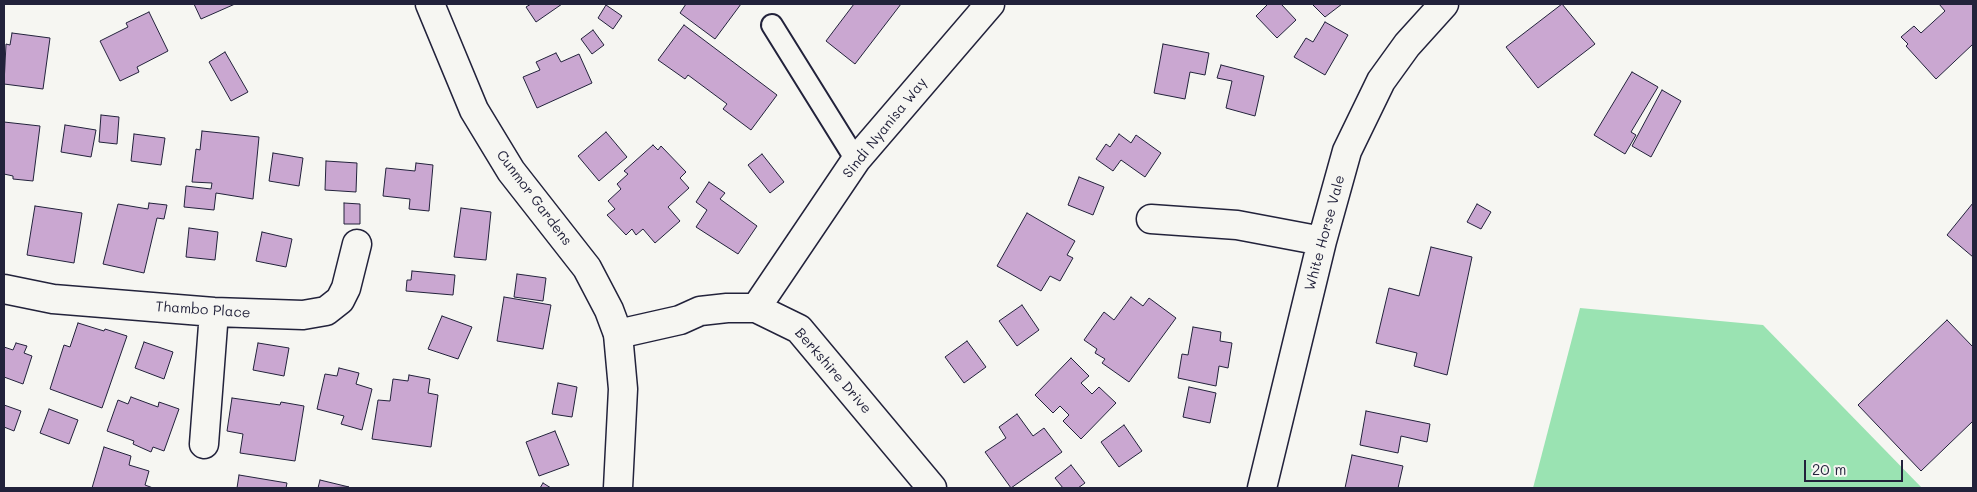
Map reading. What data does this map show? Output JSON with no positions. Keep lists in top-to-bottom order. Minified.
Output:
{"streets":{"street":["Sindi Nyanisa Way","Cunmor Gardens","White Horse Vale","Thambo Place","Berkshire Drive"]},"crossings":[["Sindi Nyanisa Way","Berkshire Drive"],["Cunmor Gardens","Berkshire Drive"]],"scale_bar":"20 m"}
